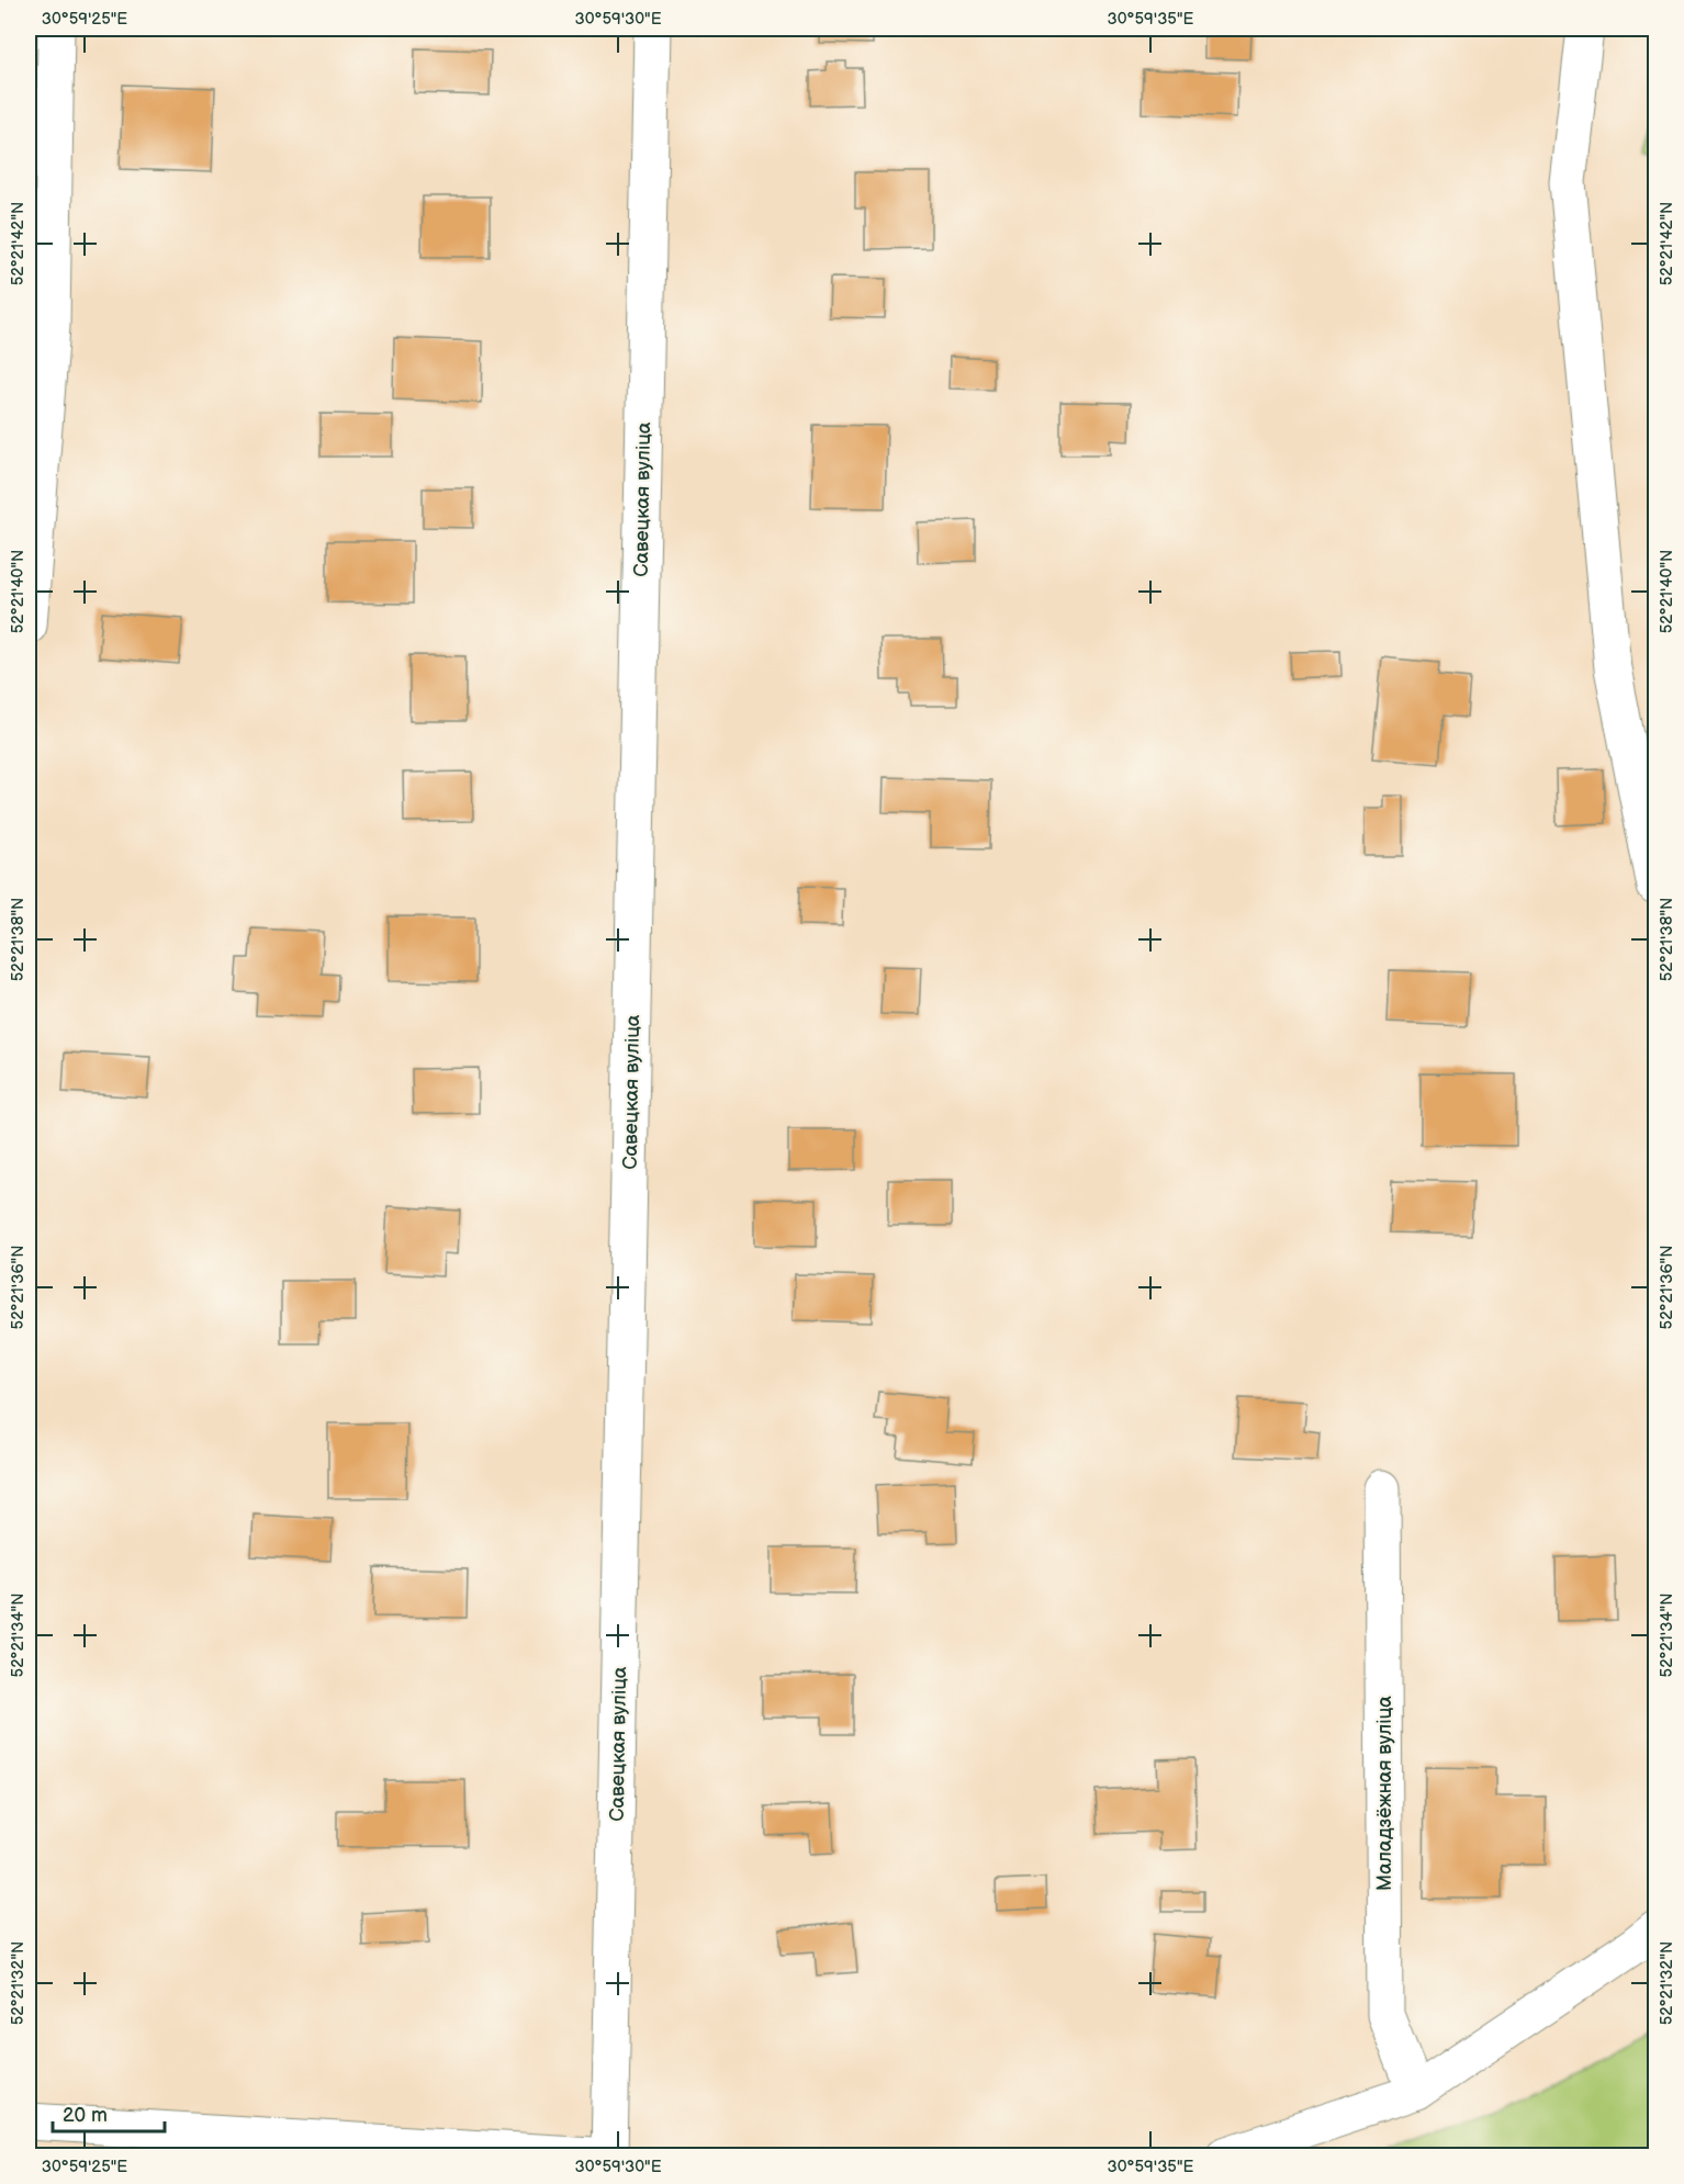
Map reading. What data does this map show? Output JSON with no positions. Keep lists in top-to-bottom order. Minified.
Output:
{"streets":{"street":["Савецкая вуліца","Маладзёжная вуліца"]},"scale_bar":"20 m","coordinates":["30°59'25\"E","30°59'30\"E","30°59'35\"E","52°21'42\"N","52°21'40\"N","52°21'38\"N","52°21'36\"N","52°21'34\"N","52°21'32\"N"]}
